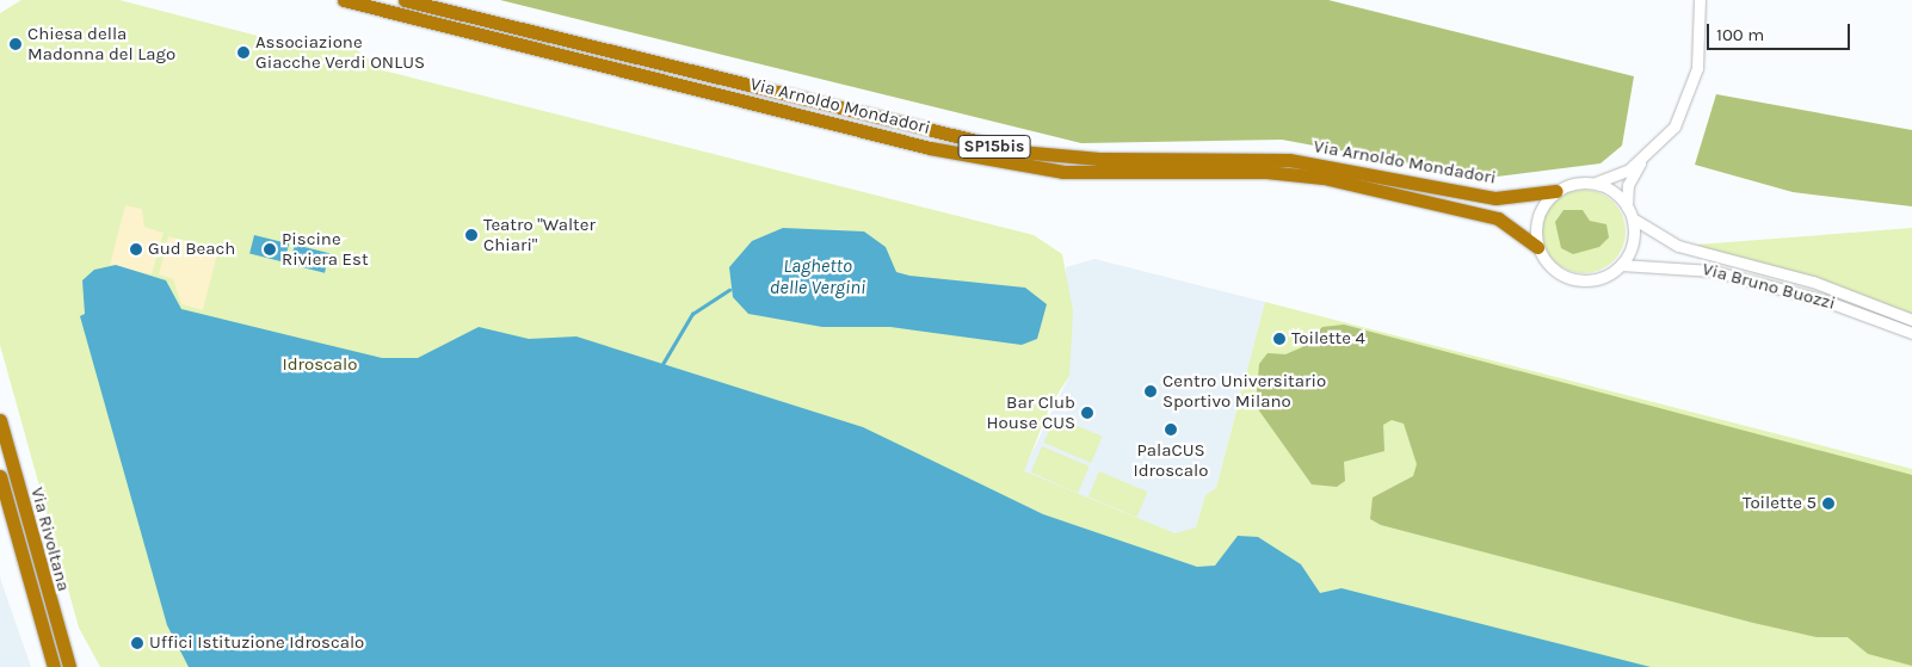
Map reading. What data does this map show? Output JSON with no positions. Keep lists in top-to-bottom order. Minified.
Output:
{"streets":{"highway":["Via Arnoldo Mondadori","SP15bis","Via Rivoltana"],"main road":["Via Bruno Buozzi"]},"crossings":[["Via Arnoldo Mondadori","SP15bis"],["Via Arnoldo Mondadori","Via Bruno Buozzi"],["SP15bis","Via Bruno Buozzi"]],"water":["Laghetto delle Vergini"],"parks":["Idroscalo"],"places":["Chiesa della Madonna del Lago","Associazione Giacche Verdi ONLUS","Teatro \"Walter Chiari\"","Gud Beach","Piscine Riviera Est","Toilette 4","Centro Universitario Sportivo Milano","Bar Club House CUS","PalaCUS Idroscalo","Toilette 5","Uffici Istituzione Idroscalo"],"scale_bar":"100 m"}
